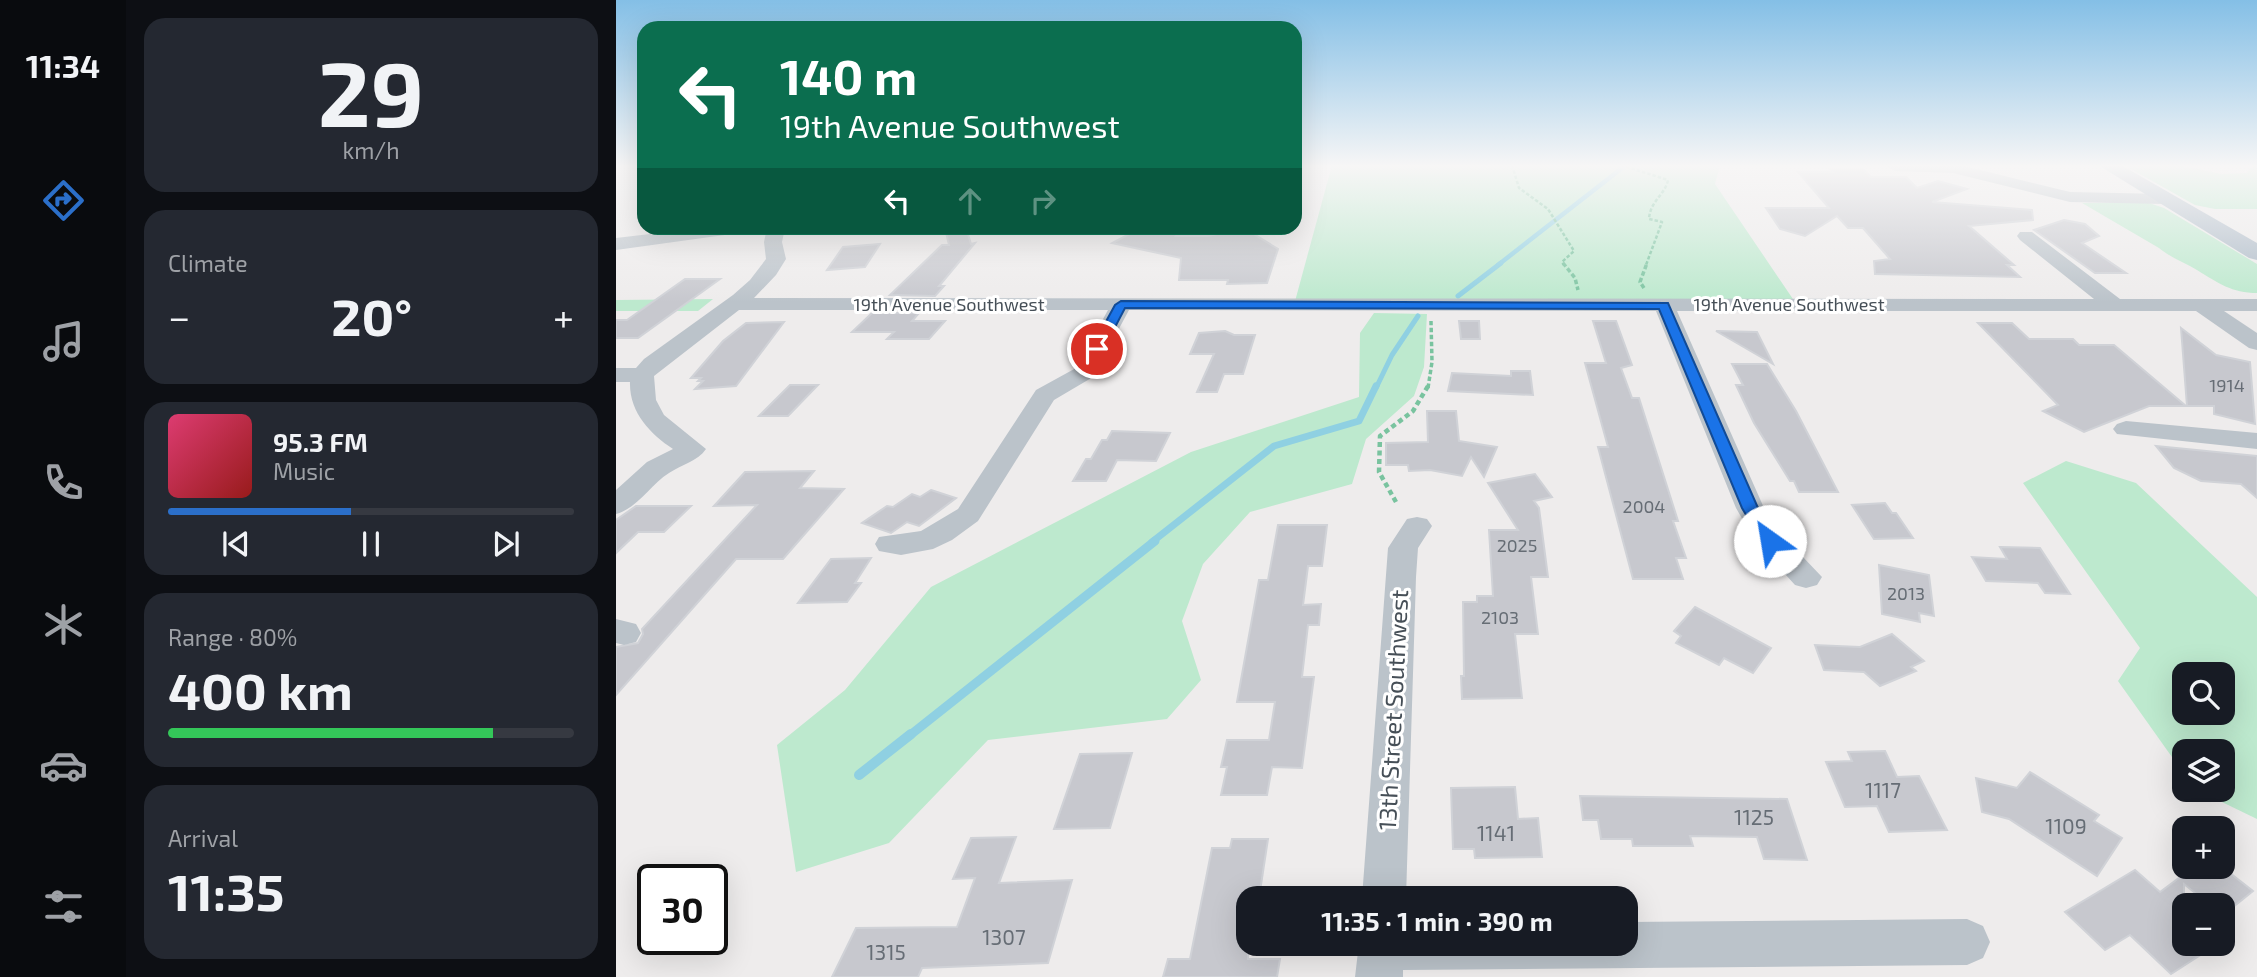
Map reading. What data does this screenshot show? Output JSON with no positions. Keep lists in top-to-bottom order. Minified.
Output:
{"streets":{"street":["19th Avenue Southwest","13th Street Southwest"]},"house_numbers":["1914","2004","2025","2013","2103","1117","1125","1109","1141","1307","1315"],"page":{"tabs":"11:34","tile":[["29","km/h"],"Climate",["Range · 80%","400 km"],["Arrival","11:35"]],"turn":["140 m","19th Avenue Southwest"],"heat":["−","20°","+"],"song":["95.3 FM","Music"],"map_buttons":["+","−"],"limit":"30","trip":"11:35 · 1 min · 390 m"}}
